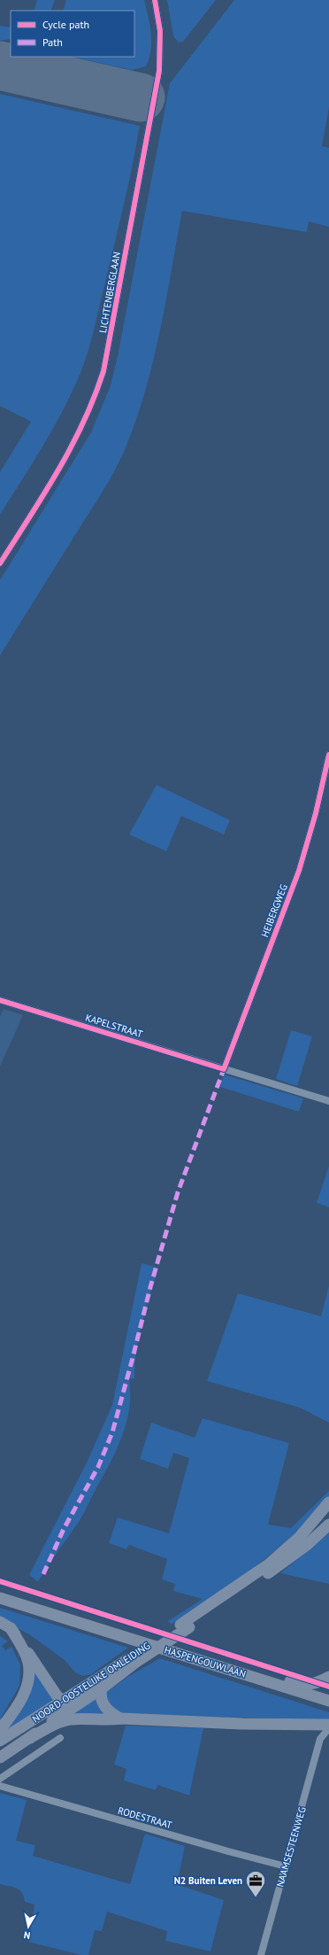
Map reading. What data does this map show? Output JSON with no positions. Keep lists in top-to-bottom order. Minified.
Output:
{"streets":{"main road":["HASPENGOUWLAAN","NOORD-OOSTELIJKE OMLEIDING"],"street":["LICHTENBERGLAAN","HEIBERGWEG","KAPELSTRAAT","RODESTRAAT","NAAMSESTEENWEG"]},"crossings":[["HEIBERGWEG","KAPELSTRAAT"],["RODESTRAAT","NAAMSESTEENWEG"]],"places":{"office":["N2 Buiten Leven"]},"legend":["Cycle path","Path"],"north":"bottom"}
